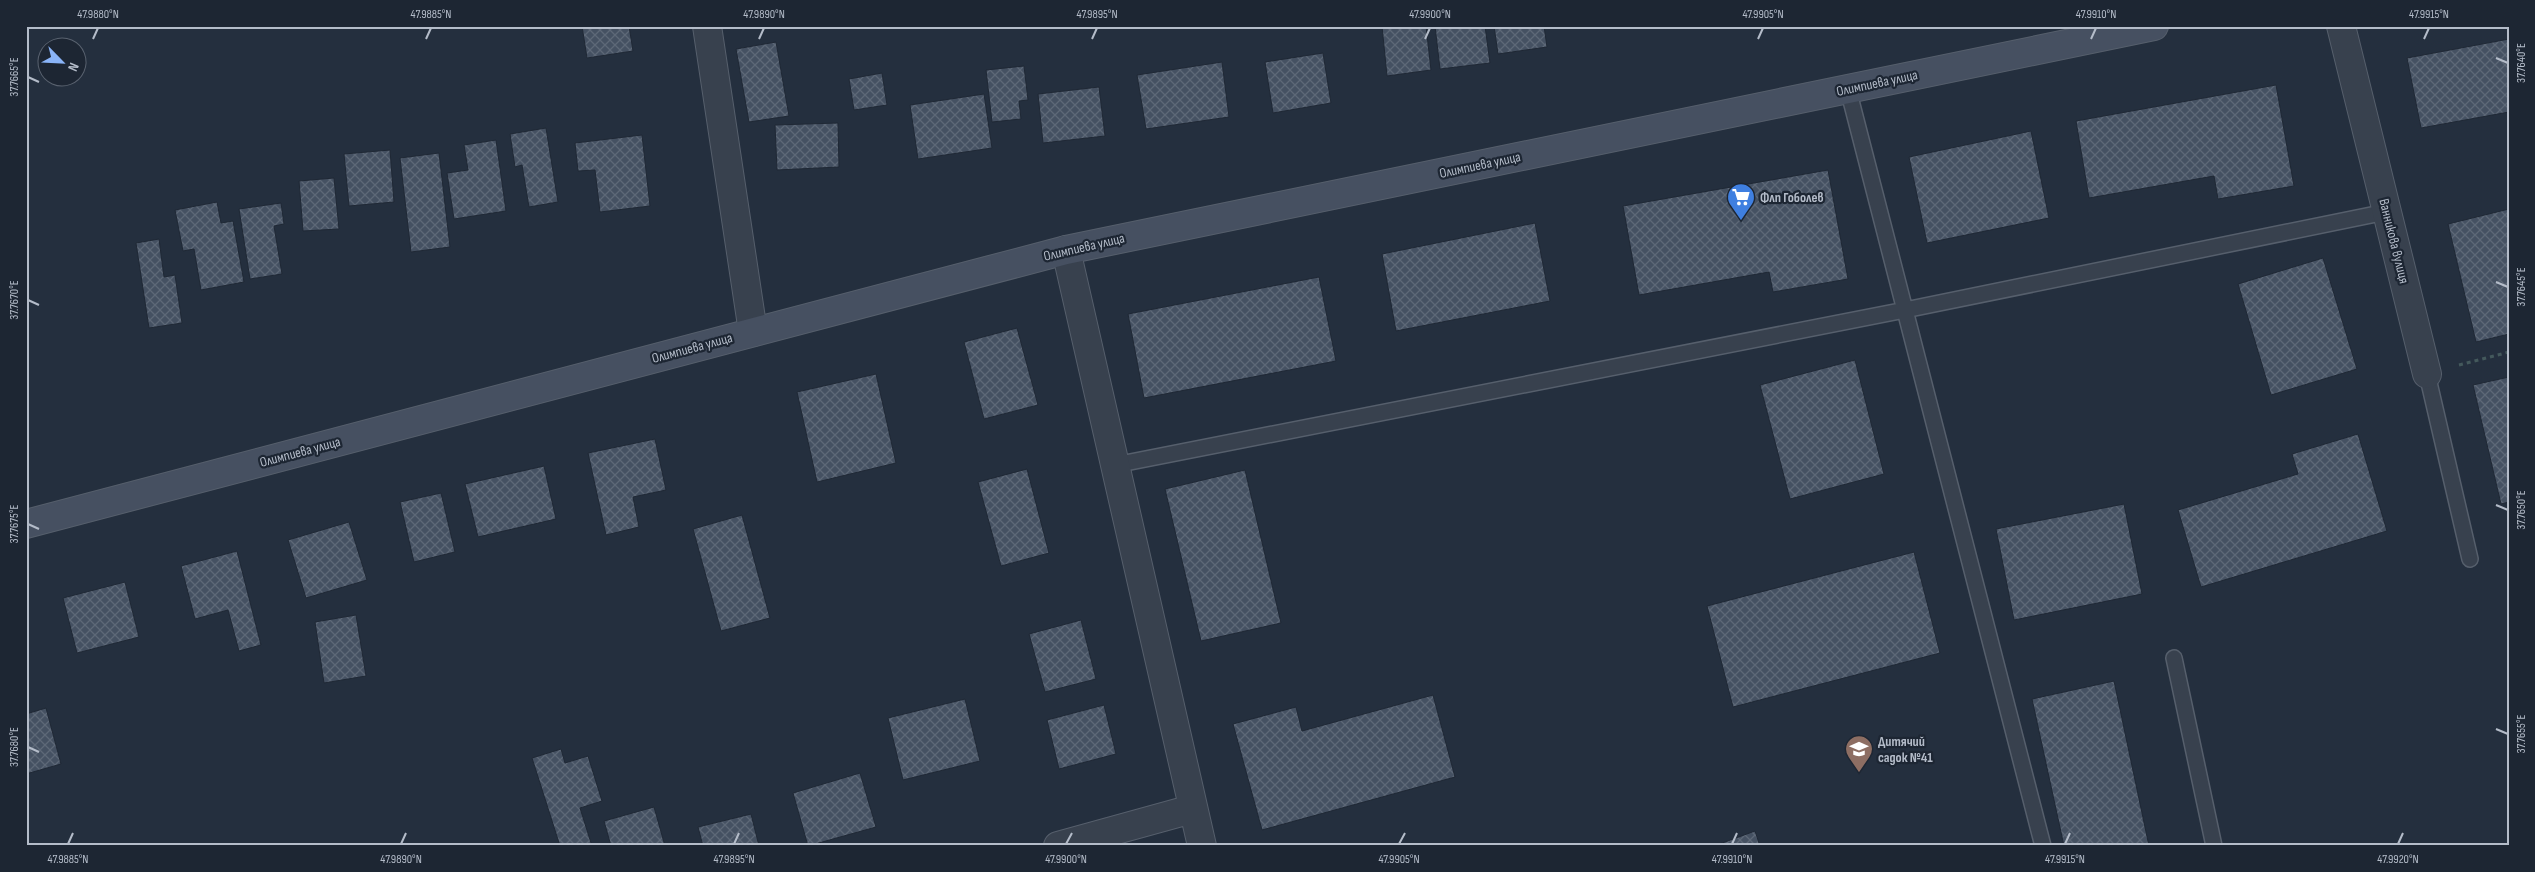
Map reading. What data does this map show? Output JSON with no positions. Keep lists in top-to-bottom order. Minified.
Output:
{"streets":{"main road":["Олимпиева улица"],"street":["Ванникова вулиця"]},"places":{"supermarket":["Флп Гоболев"],"school or university":["Дитячий садок №41"]},"north":"bottom right","coordinates":["47.9880°N","47.9885°N","47.9890°N","47.9895°N","47.9900°N","47.9905°N","47.9910°N","47.9915°N","37.7640°E","37.7665°E","37.7645°E","37.7670°E","37.7650°E","37.7675°E","37.7655°E","37.7680°E","47.9920°N"]}
